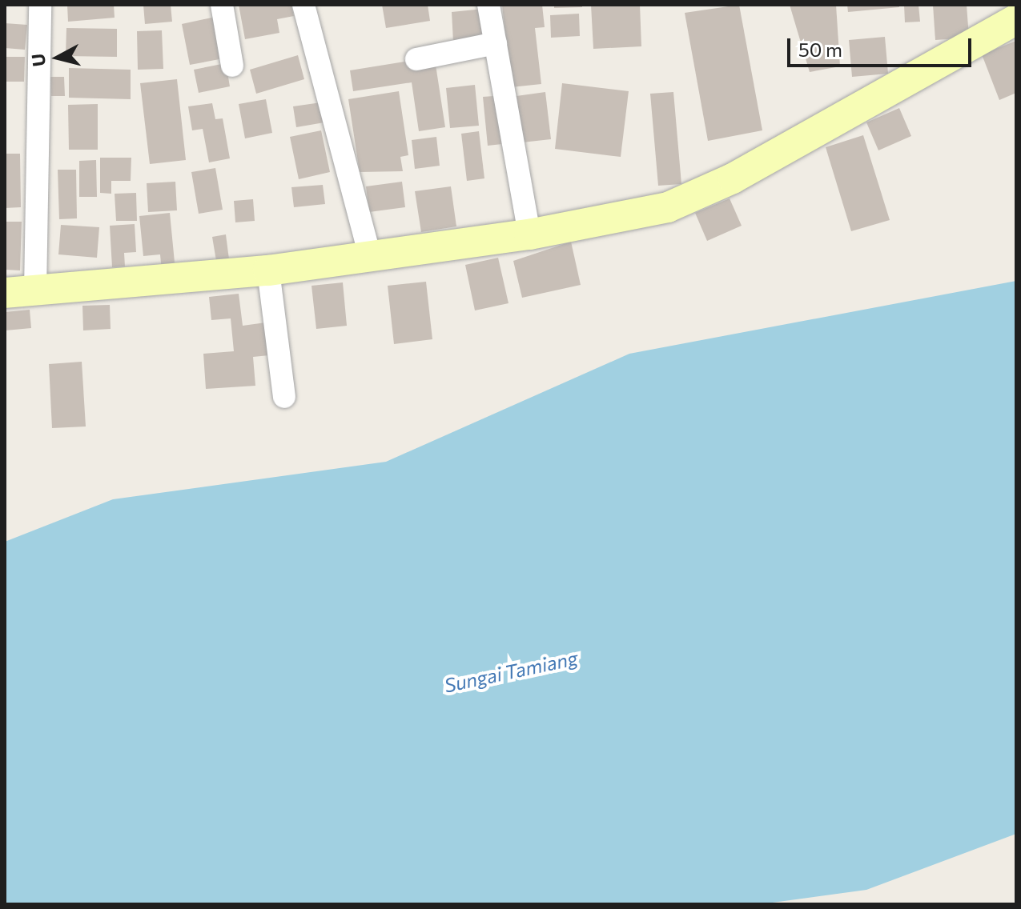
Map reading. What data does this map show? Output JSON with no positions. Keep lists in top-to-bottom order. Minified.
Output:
{"water":["Sungai Tamiang"],"scale_bar":"50 m","north":"left"}
